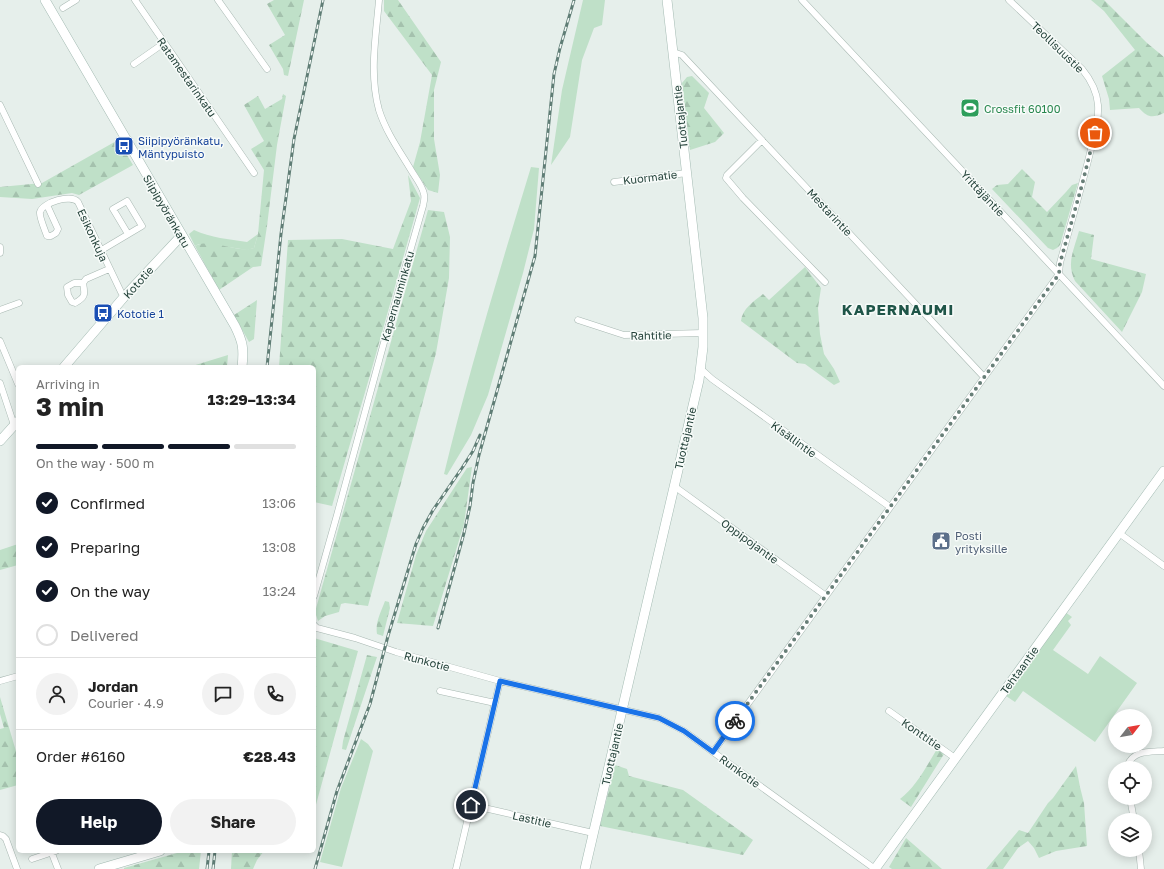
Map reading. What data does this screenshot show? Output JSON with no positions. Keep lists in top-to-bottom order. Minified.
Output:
{"streets":{"street":["Teollisuustie","Ratamestarinkatu","Tuottajantie","Kuormatie","Yrittäjäntie","Siipipyöränkatu","Mestarintie","Esikonkuja","Kototie","Kapernauminkatu","Rahtitie","Kisällintie","Oppipojantie","Runkotie","Tehtaantie","Konttitie","Lastitie"]},"crossings":[["Teollisuustie","Yrittäjäntie"],["Teollisuustie","Mestarintie"],["Teollisuustie","Kisällintie"],["Teollisuustie","Oppipojantie"],["Teollisuustie","Runkotie"],["Tuottajantie","Kuormatie"],["Tuottajantie","Mestarintie"],["Tuottajantie","Rahtitie"],["Tuottajantie","Kisällintie"],["Tuottajantie","Oppipojantie"],["Tuottajantie","Runkotie"],["Tuottajantie","Lastitie"],["Siipipyöränkatu","Kototie"],["Esikonkuja","Kototie"],["Runkotie","Tehtaantie"],["Tehtaantie","Konttitie"]],"districts":["KAPERNAUMI"],"places":{"sports":["Crossfit 60100"],"bus stop":["Siipipyöränkatu, Mäntypuisto","Kototie 1"],"public building":["Posti yrityksille"]},"north":"top right","page":{"heading":["3 min","Arriving in","13:29–13:34"],"panel":["Jordan","Courier · 4.9","Order #6160","€28.43"],"bar":"On the way · 500 m","list":[["Confirmed","13:06"],["Preparing","13:08"],["On the way","13:24"],"Delivered"],"buttons":["Help","Share"]}}
